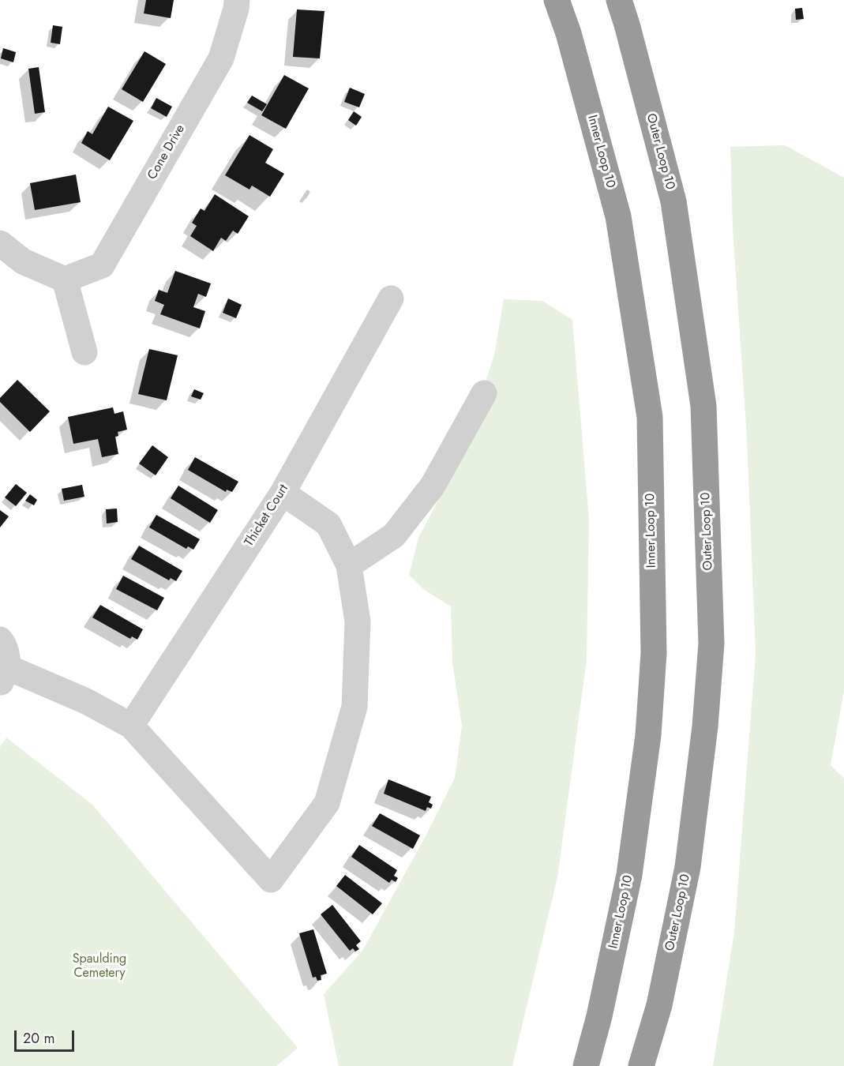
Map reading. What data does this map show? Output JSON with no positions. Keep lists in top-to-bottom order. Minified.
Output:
{"streets":{"highway":["Inner Loop 10","Outer Loop 10"],"street":["Cone Drive","Thicket Court"]},"parks":["Spaulding Cemetery"],"scale_bar":"20 m"}
